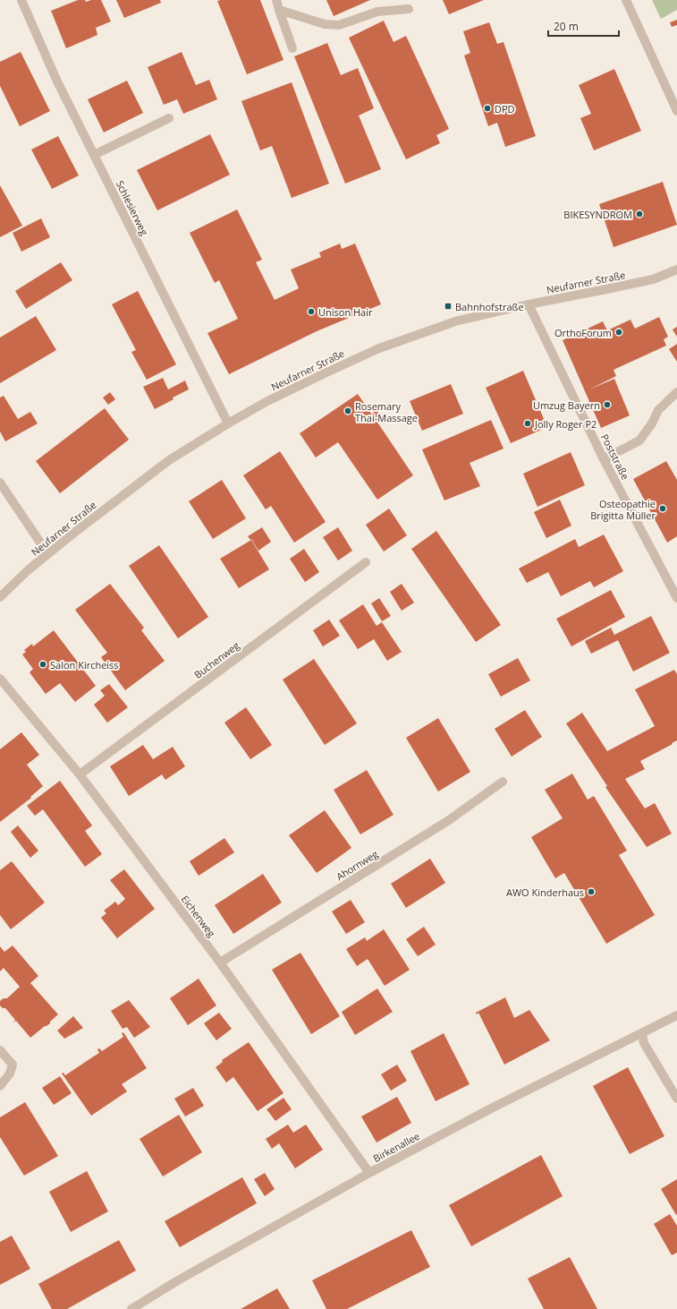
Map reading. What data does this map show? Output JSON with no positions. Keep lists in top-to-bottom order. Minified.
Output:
{"streets":{"street":["Schlesierweg","Neufarner Straße","Poststraße","Buchenweg","Ahornweg","Eichenweg","Birkenallee"]},"crossings":[["Schlesierweg","Neufarner Straße"],["Neufarner Straße","Poststraße"],["Buchenweg","Eichenweg"],["Ahornweg","Eichenweg"],["Eichenweg","Birkenallee"]],"places":{"other":["DPD","BIKESYNDROM","Unison Hair","OrthoForum","Umzug Bayern","Rosemary Thai-Massage","Jolly Roger P2","Osteopathie Brigitta Müller","Salon Kircheiss","AWO Kinderhaus"],"transit":["Bahnhofstraße"]},"scale_bar":"20 m"}
